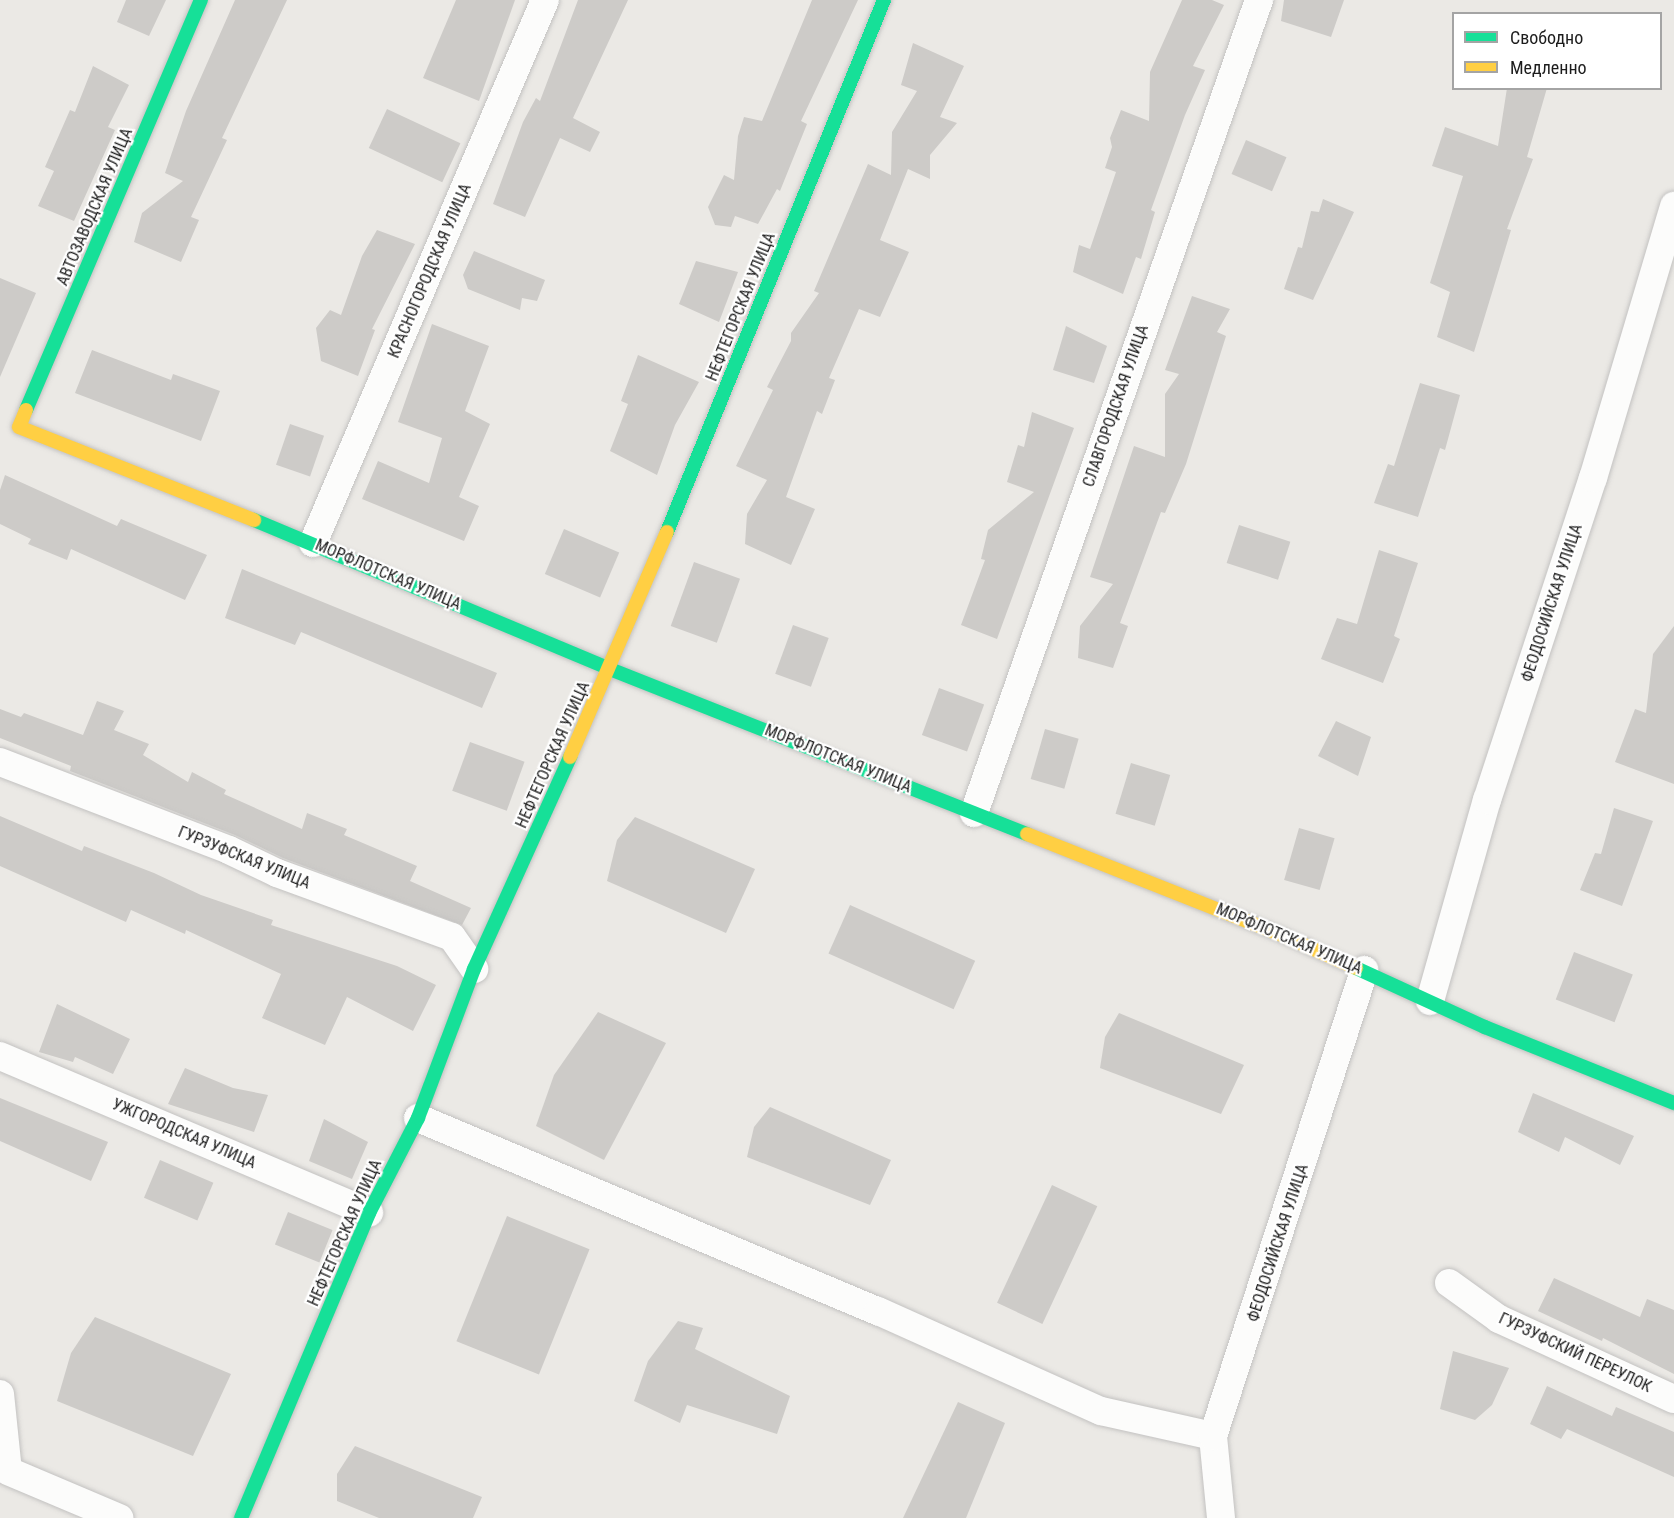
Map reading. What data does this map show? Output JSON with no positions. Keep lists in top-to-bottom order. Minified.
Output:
{"streets":{"street":["АВТОЗАВОДСКАЯ УЛИЦА","КРАСНОГОРОДСКАЯ УЛИЦА","НЕФТЕГОРСКАЯ УЛИЦА","СЛАВГОРОДСКАЯ УЛИЦА","МОРФЛОТСКАЯ УЛИЦА","ФЕОДОСИЙСКАЯ УЛИЦА","ГУРЗУФСКАЯ УЛИЦА","УЖГОРОДСКАЯ УЛИЦА","ГУРЗУФСКИЙ ПЕРЕУЛОК"]},"crossings":[["АВТОЗАВОДСКАЯ УЛИЦА","МОРФЛОТСКАЯ УЛИЦА"],["КРАСНОГОРОДСКАЯ УЛИЦА","МОРФЛОТСКАЯ УЛИЦА"],["НЕФТЕГОРСКАЯ УЛИЦА","МОРФЛОТСКАЯ УЛИЦА"],["НЕФТЕГОРСКАЯ УЛИЦА","ГУРЗУФСКАЯ УЛИЦА"],["НЕФТЕГОРСКАЯ УЛИЦА","УЖГОРОДСКАЯ УЛИЦА"],["СЛАВГОРОДСКАЯ УЛИЦА","МОРФЛОТСКАЯ УЛИЦА"],["МОРФЛОТСКАЯ УЛИЦА","ФЕОДОСИЙСКАЯ УЛИЦА"]],"legend":["Свободно","Медленно"]}
